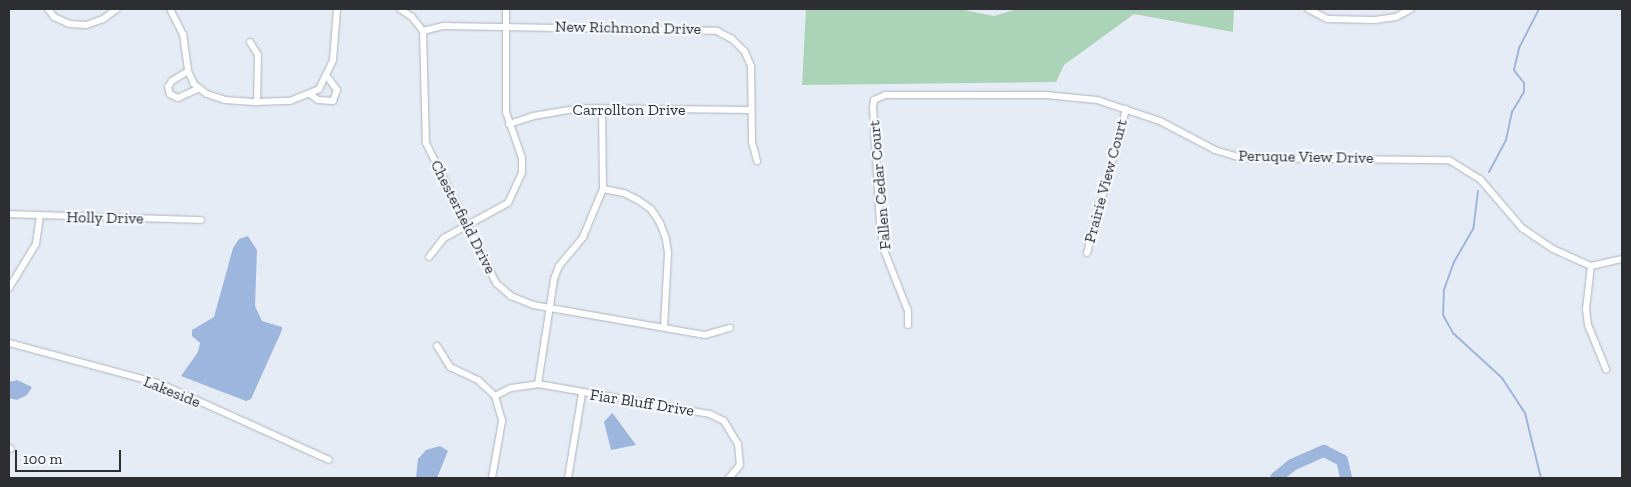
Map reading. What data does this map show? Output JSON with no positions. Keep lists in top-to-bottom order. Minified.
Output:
{"streets":{"street":["New Richmond Drive","Carrollton Drive","Peruque View Drive","Prairie View Court","Fallen Cedar Court","Chesterfield Drive","Holly Drive","Lakeside","Fiar Bluff Drive"]},"crossings":[["New Richmond Drive","Carrollton Drive"],["New Richmond Drive","Chesterfield Drive"],["Peruque View Drive","Prairie View Court"],["Peruque View Drive","Fallen Cedar Court"]],"scale_bar":"100 m"}
